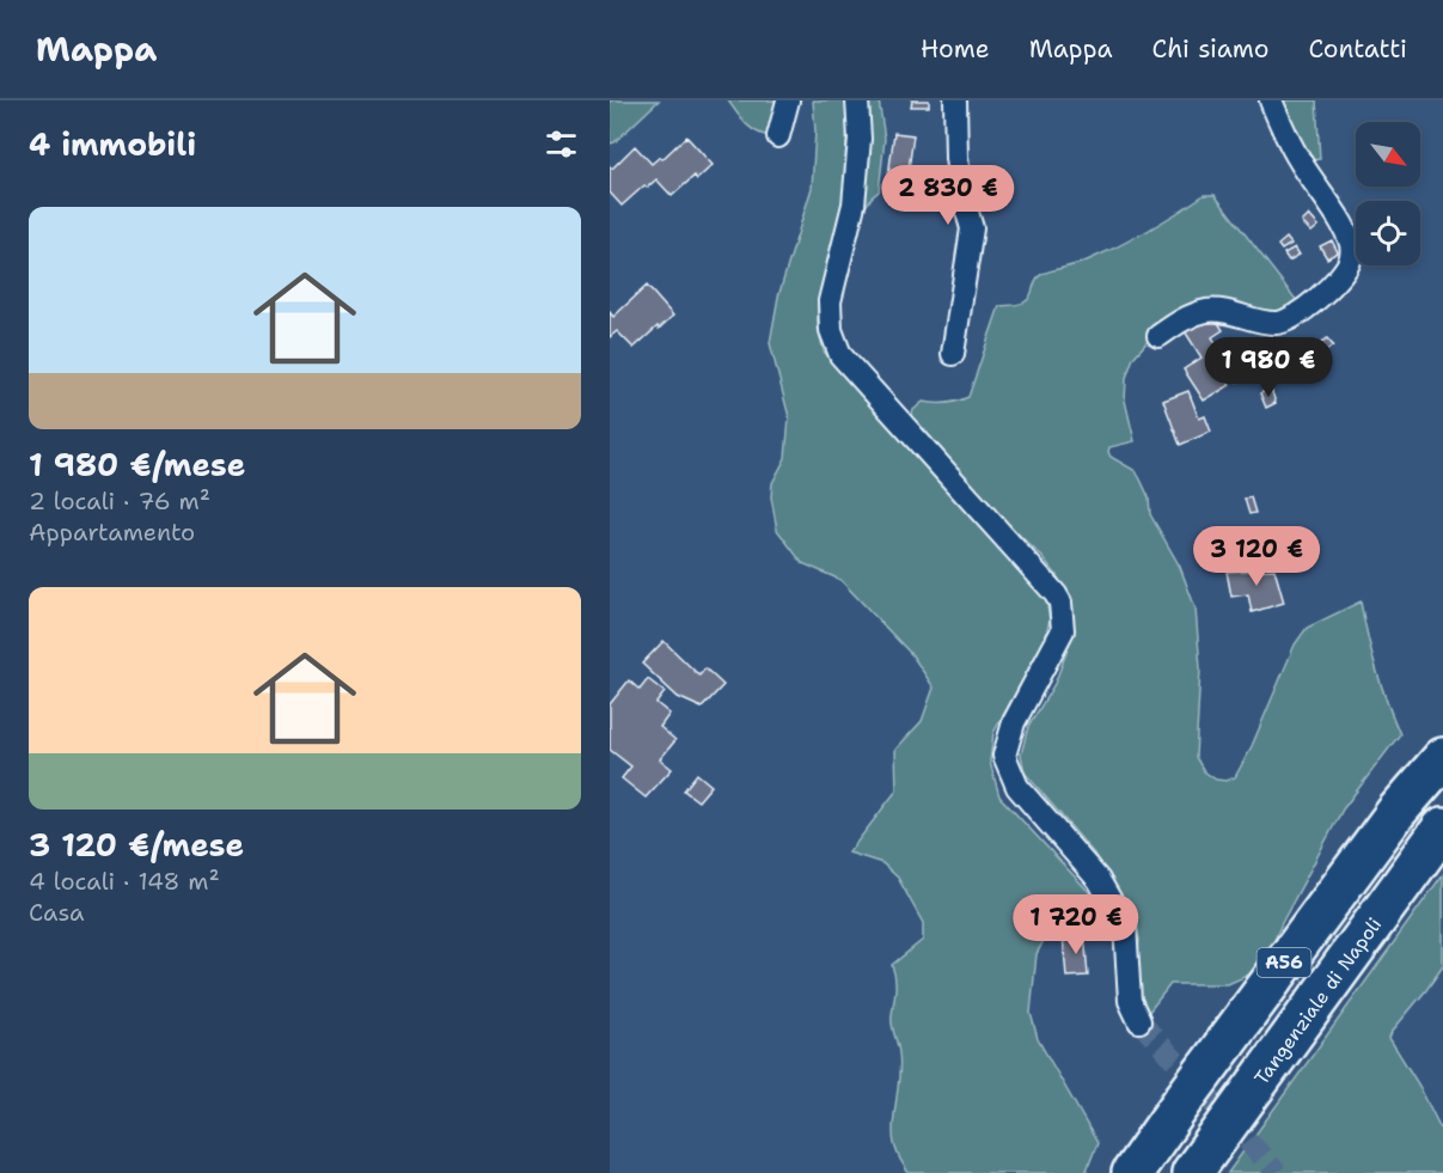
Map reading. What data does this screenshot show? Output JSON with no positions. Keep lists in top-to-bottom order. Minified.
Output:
{"streets":{"highway":["A56","Tangenziale di Napoli"]},"north":"bottom right","page":{"header":"Mappa","nav":["Home","Mappa","Chi siamo","Contatti"],"heading":"4 immobili","price":["2 830 €","1 980 €","3 120 €","1 720 €"],"list":[{"name":"1 980 €/mese","note":"2 locali · 76 m² · Appartamento"},{"name":"3 120 €/mese","note":"4 locali · 148 m² · Casa"}]}}
